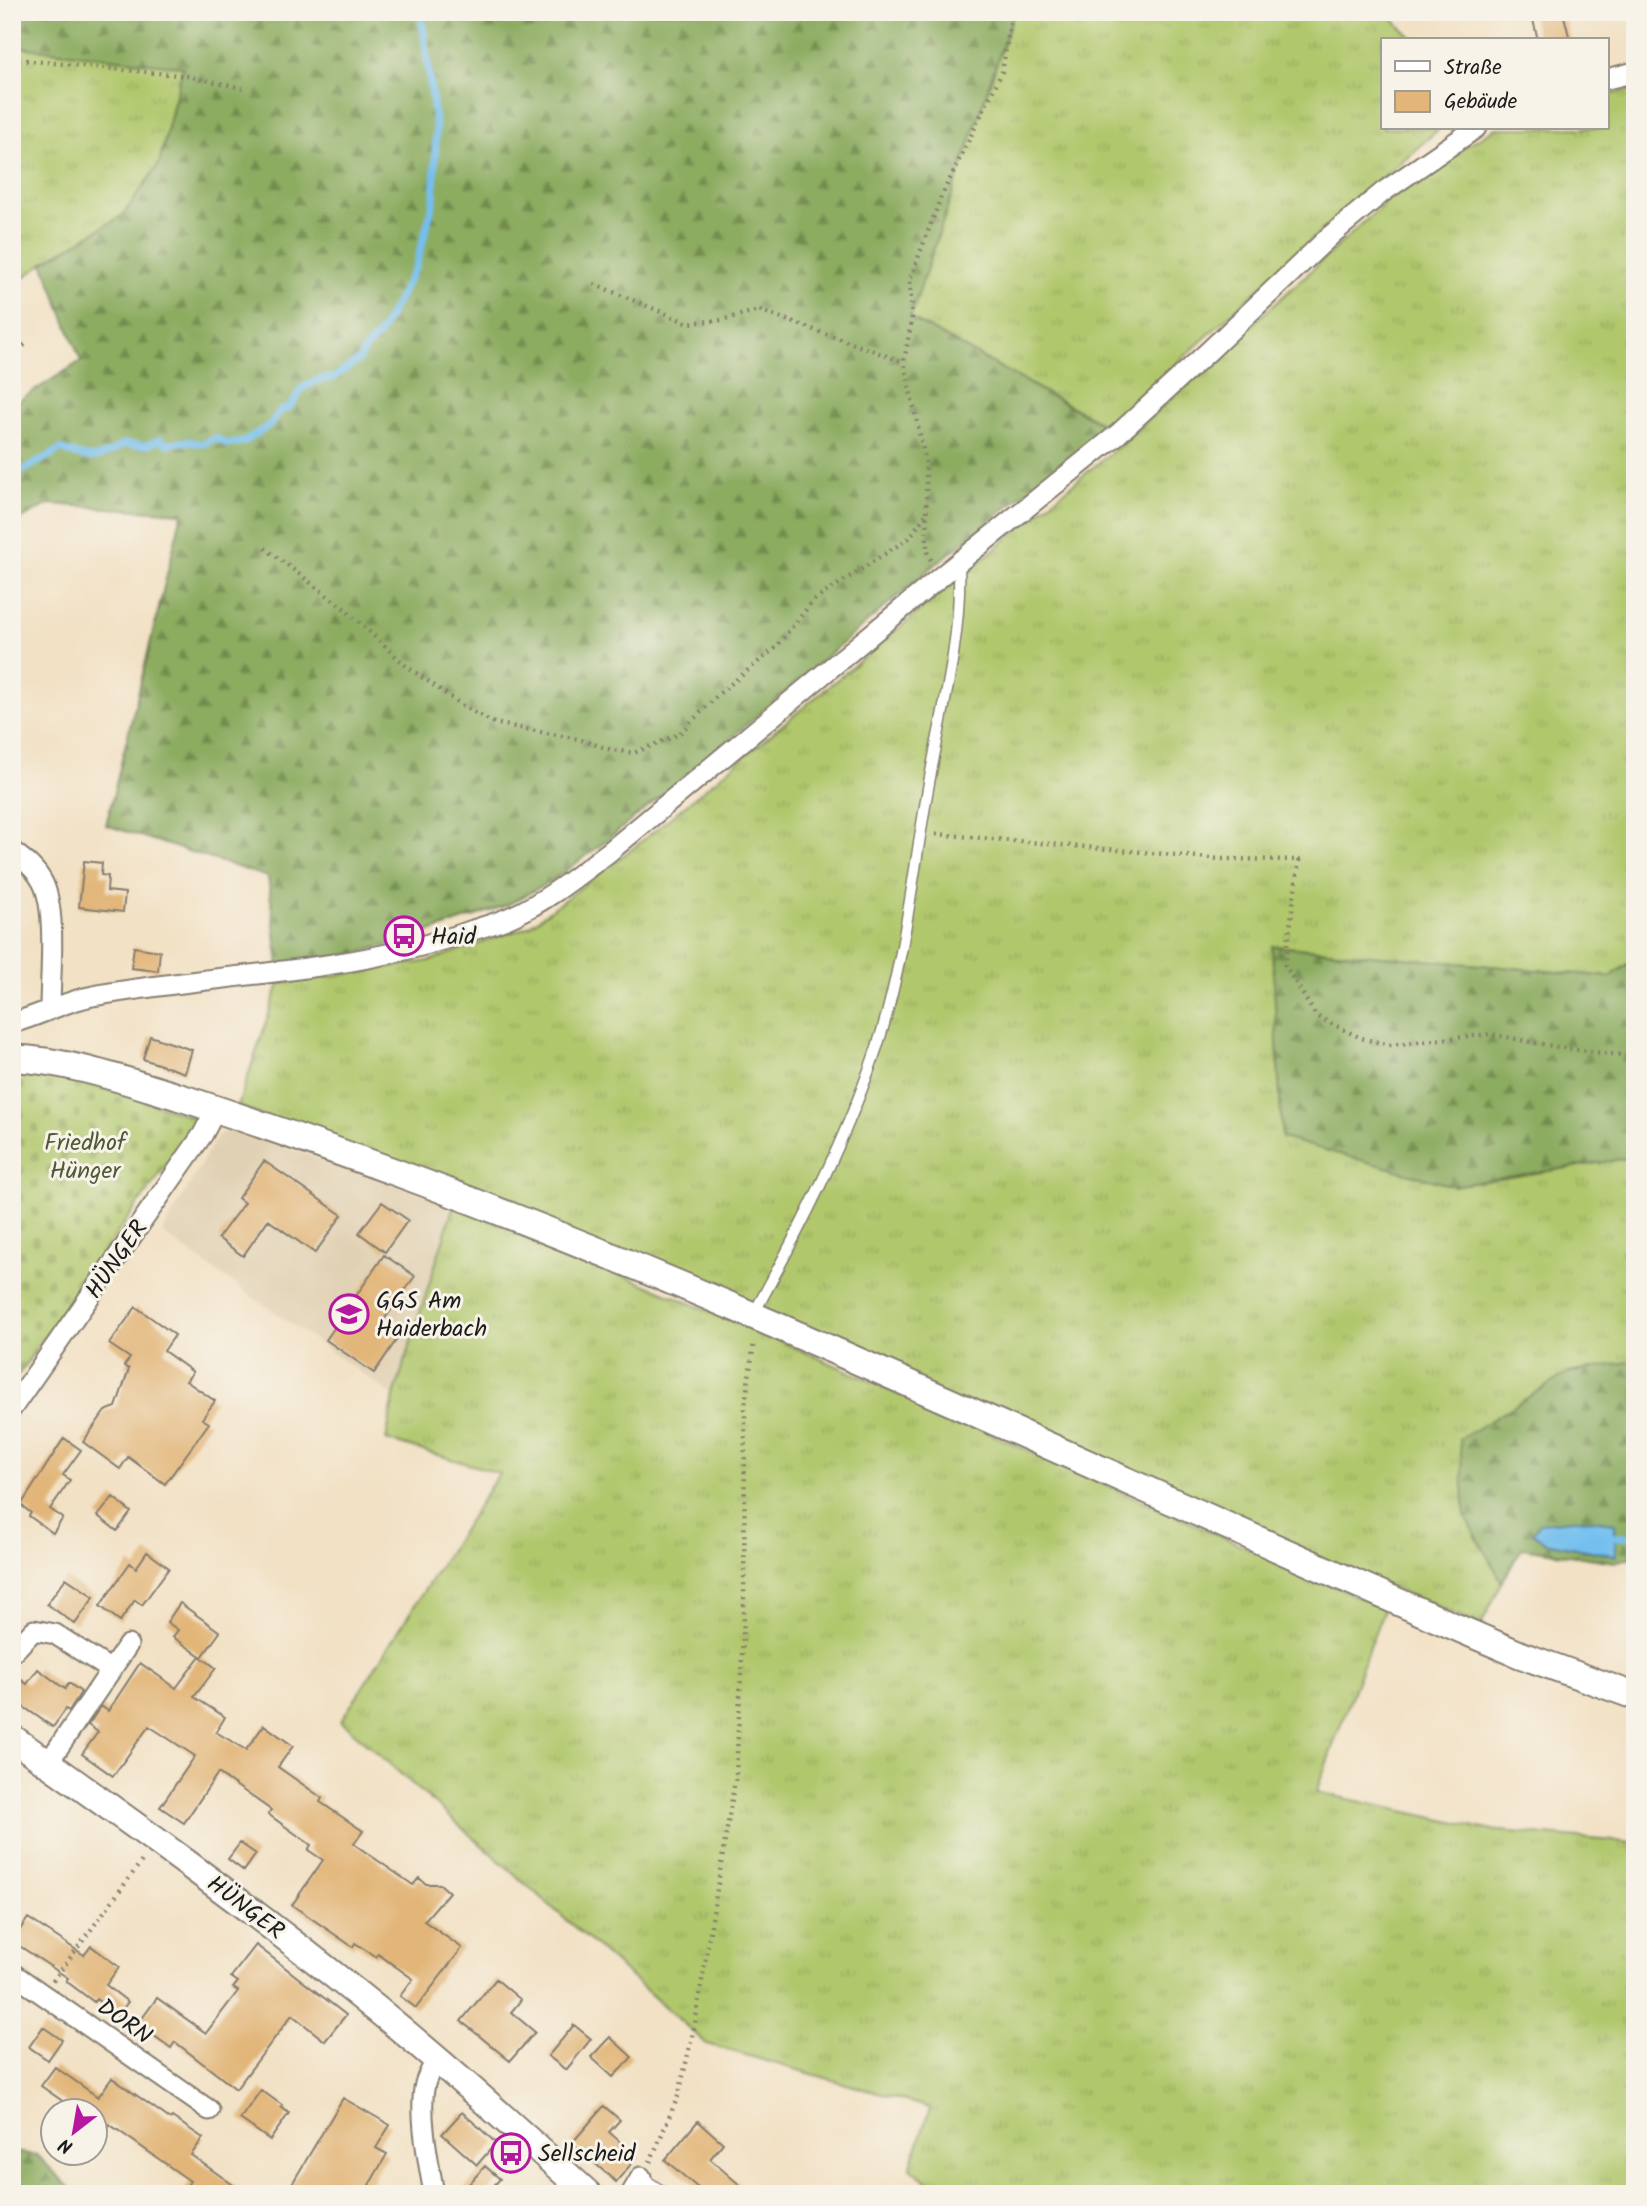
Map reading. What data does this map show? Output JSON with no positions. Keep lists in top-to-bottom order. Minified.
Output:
{"streets":{"street":["HÜNGER","DORN"]},"parks":["Friedhof Hünger"],"places":{"bus stop":["Haid","Sellscheid"],"school or university":["GGS Am Haiderbach"]},"legend":["Straße","Gebäude"],"north":"bottom left"}
